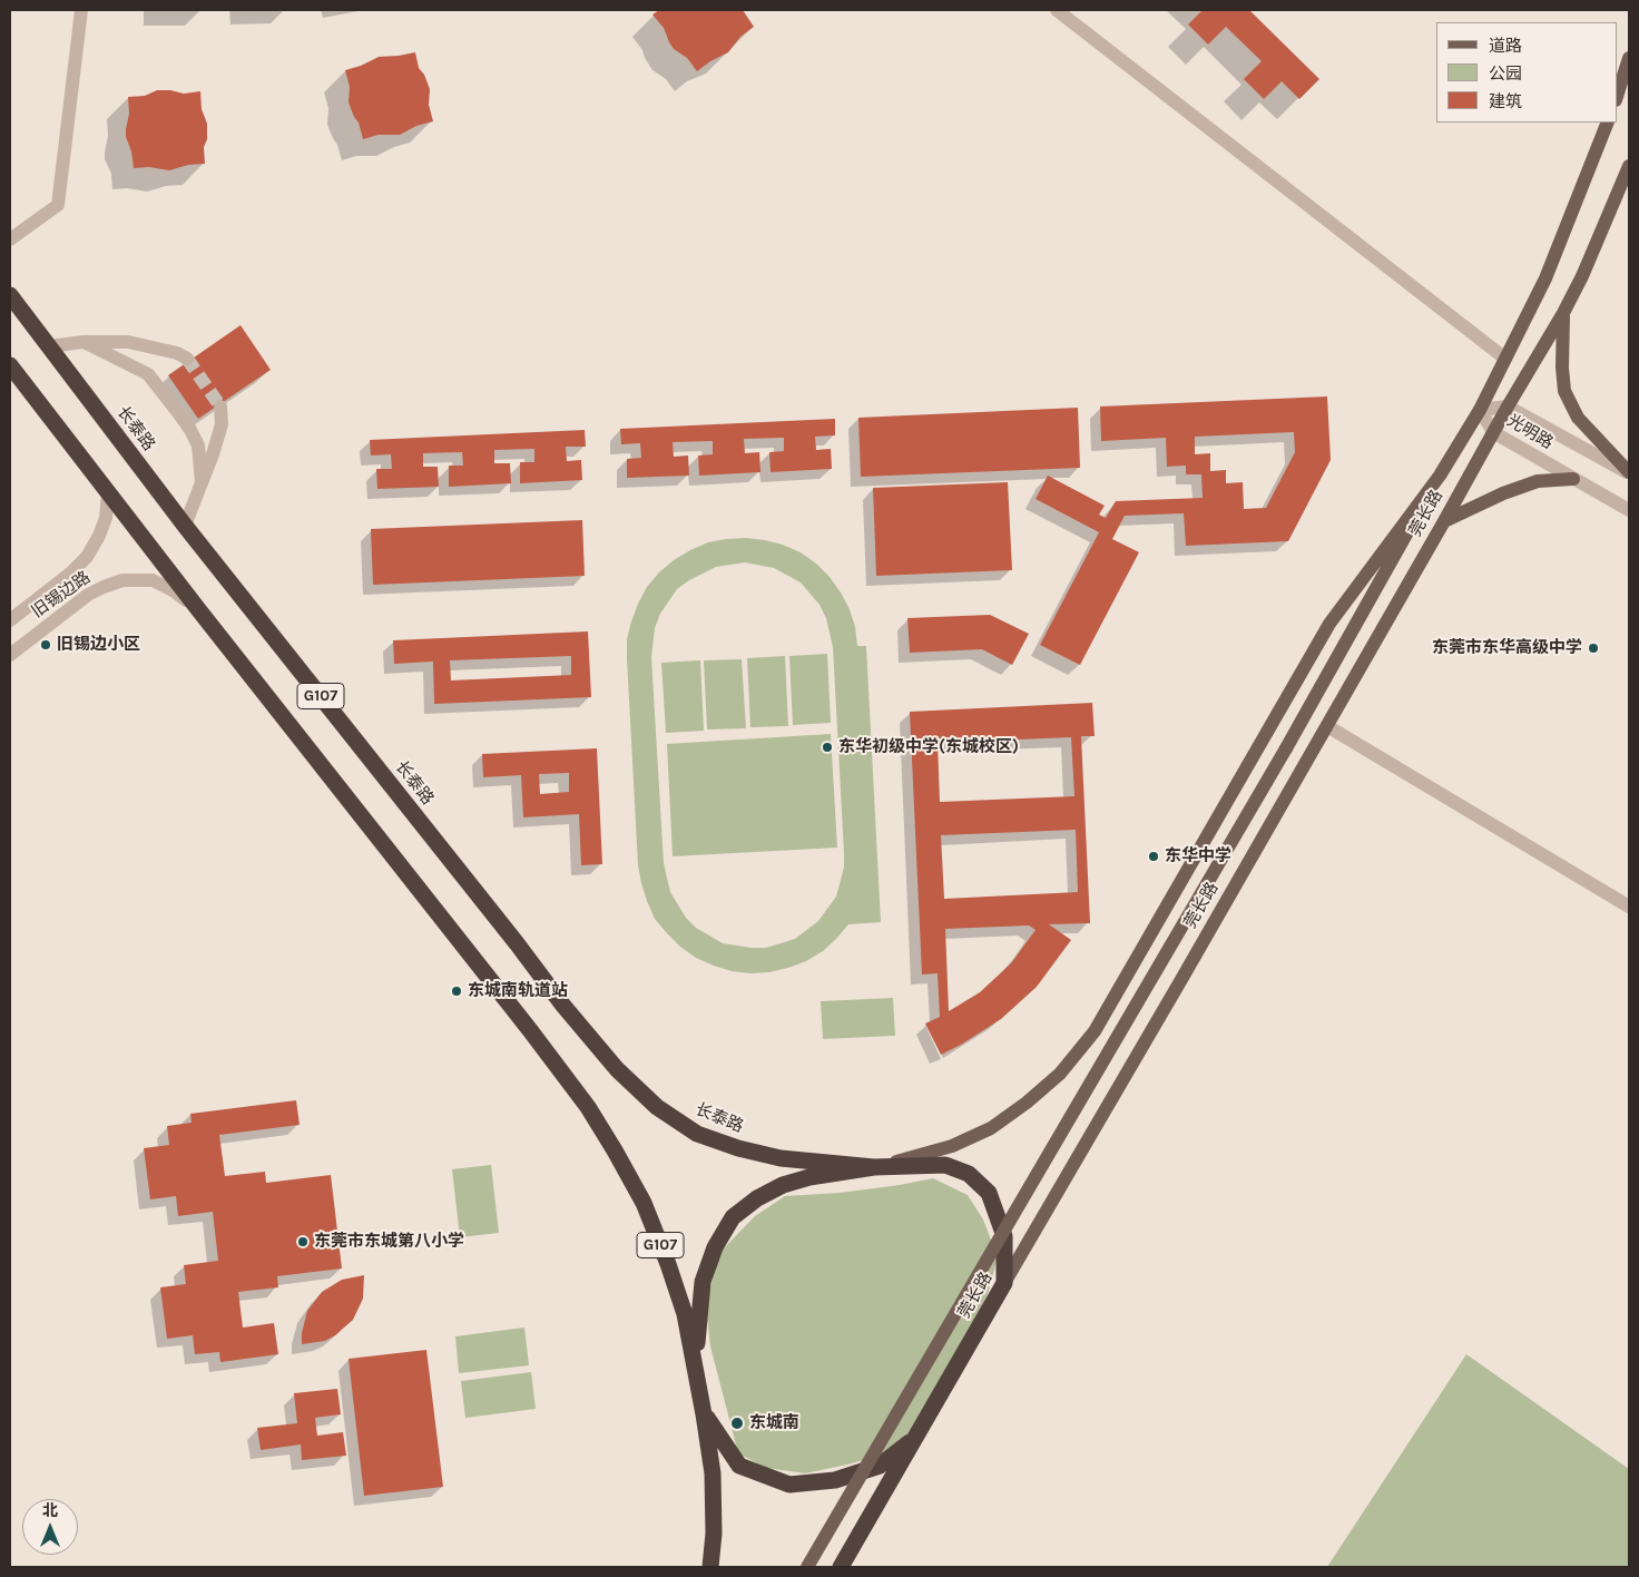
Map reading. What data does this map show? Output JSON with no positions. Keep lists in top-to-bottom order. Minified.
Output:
{"streets":{"highway":["长泰路","莞长路","G107"],"street":["光明路","旧锡边路"]},"crossings":[["长泰路","莞长路"],["长泰路","G107"],["光明路","莞长路"],["莞长路","G107"],["旧锡边路","G107"]],"places":["旧锡边小区","东莞市东华高级中学","东华初级中学(东城校区)","东华中学","东城南轨道站","东莞市东城第八小学","东城南"],"legend":["道路","公园","建筑"],"north":"top"}
